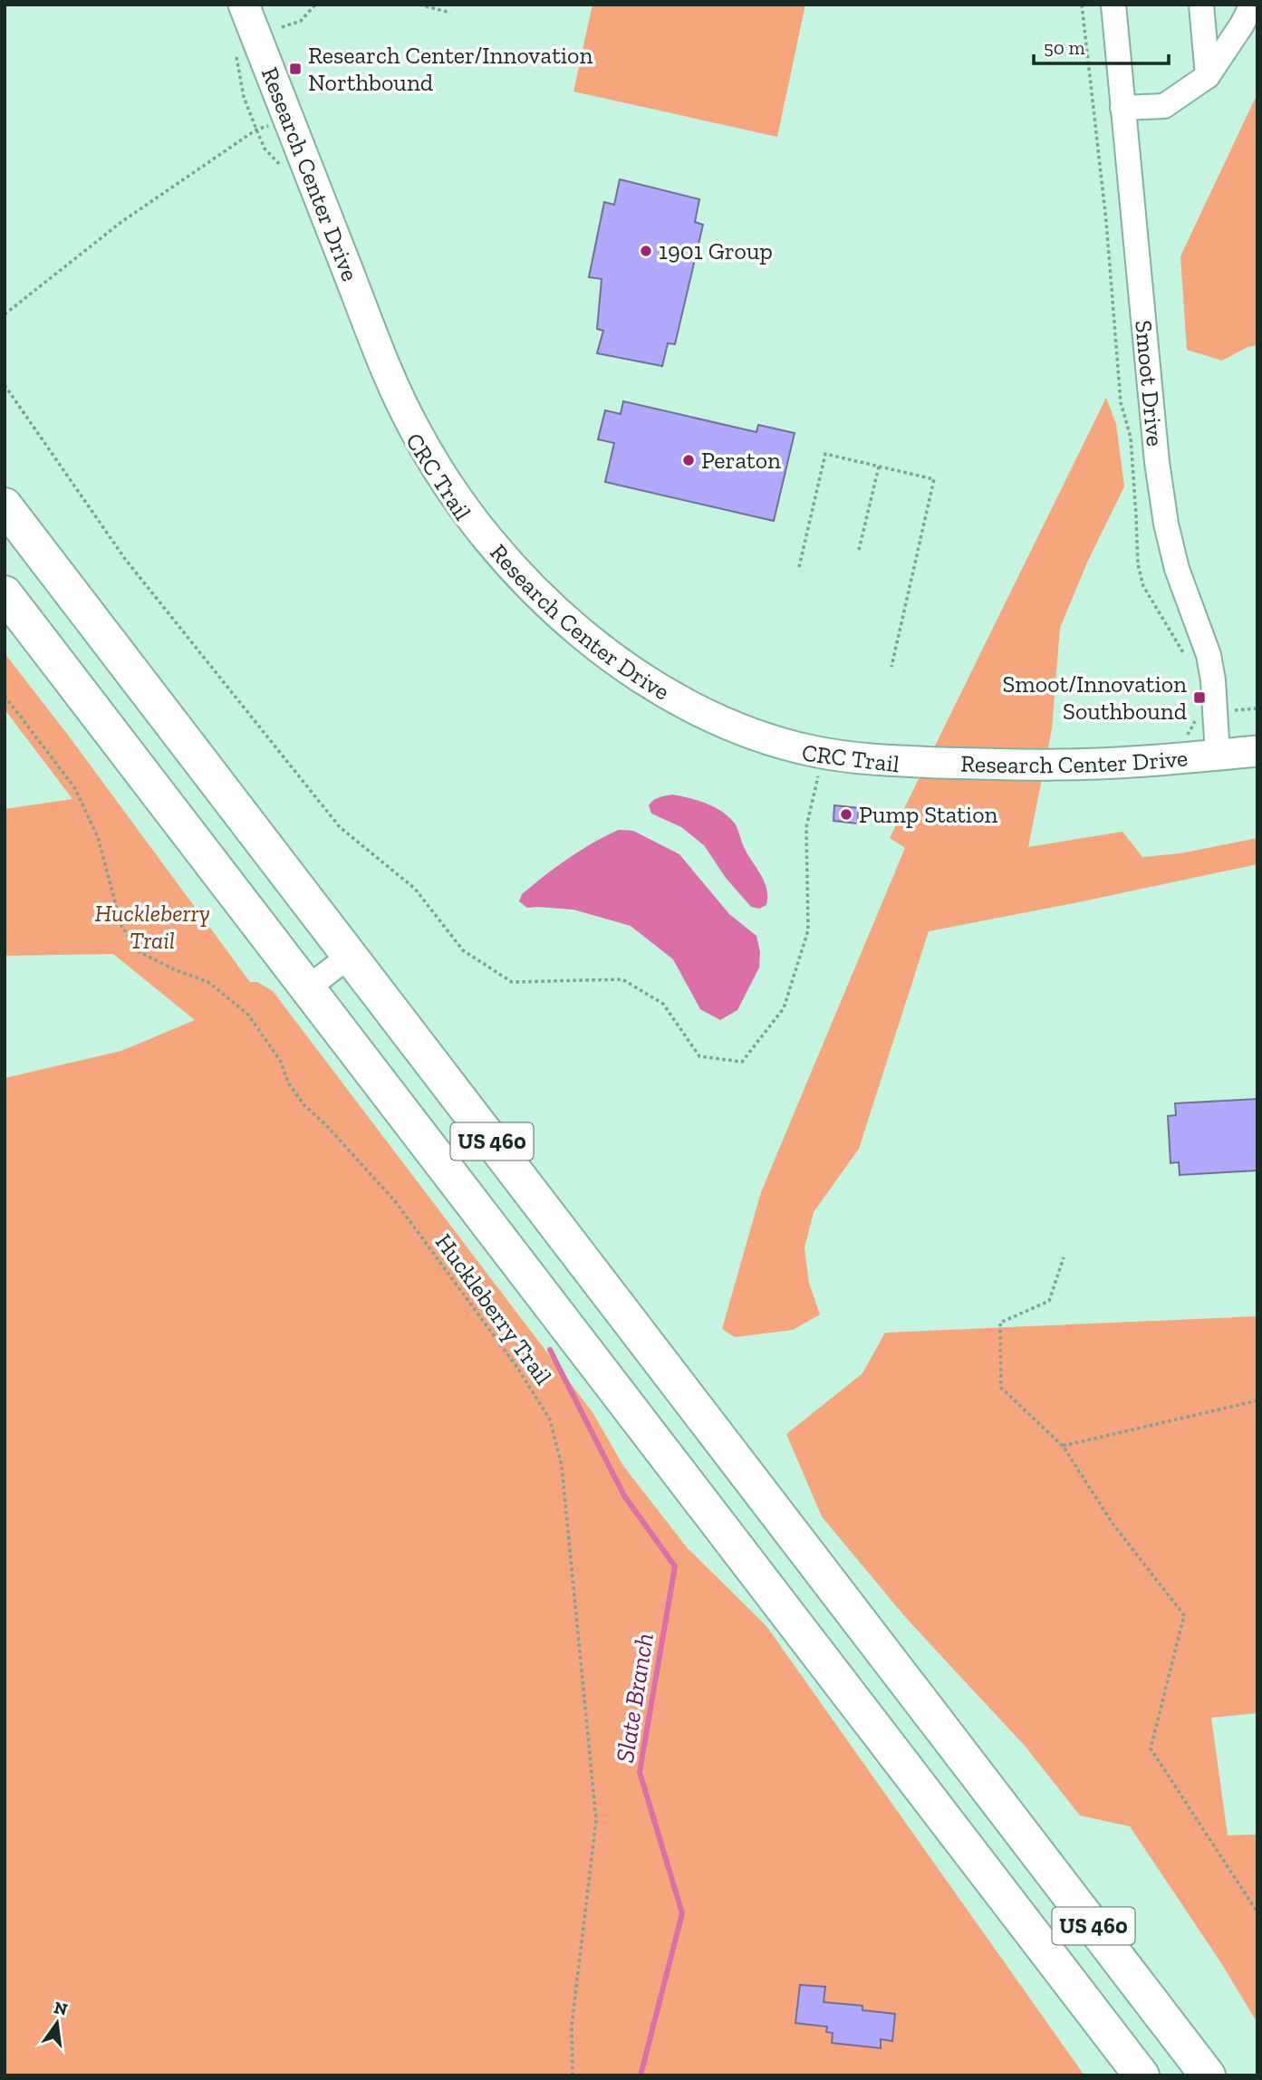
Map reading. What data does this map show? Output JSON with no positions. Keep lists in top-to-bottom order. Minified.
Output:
{"streets":{"highway":["US 460"],"main road":["Research Center Drive"],"street":["Smoot Drive"],"path":["CRC Trail","Huckleberry Trail"]},"crossings":[["Research Center Drive","Smoot Drive"]],"water":["Slate Branch"],"parks":["Huckleberry Trail"],"places":{"transit":["Research Center/Innovation Northbound","Smoot/Innovation Southbound"],"other":["1901 Group","Peraton","Pump Station"]},"scale_bar":"50 m","north":"top"}
